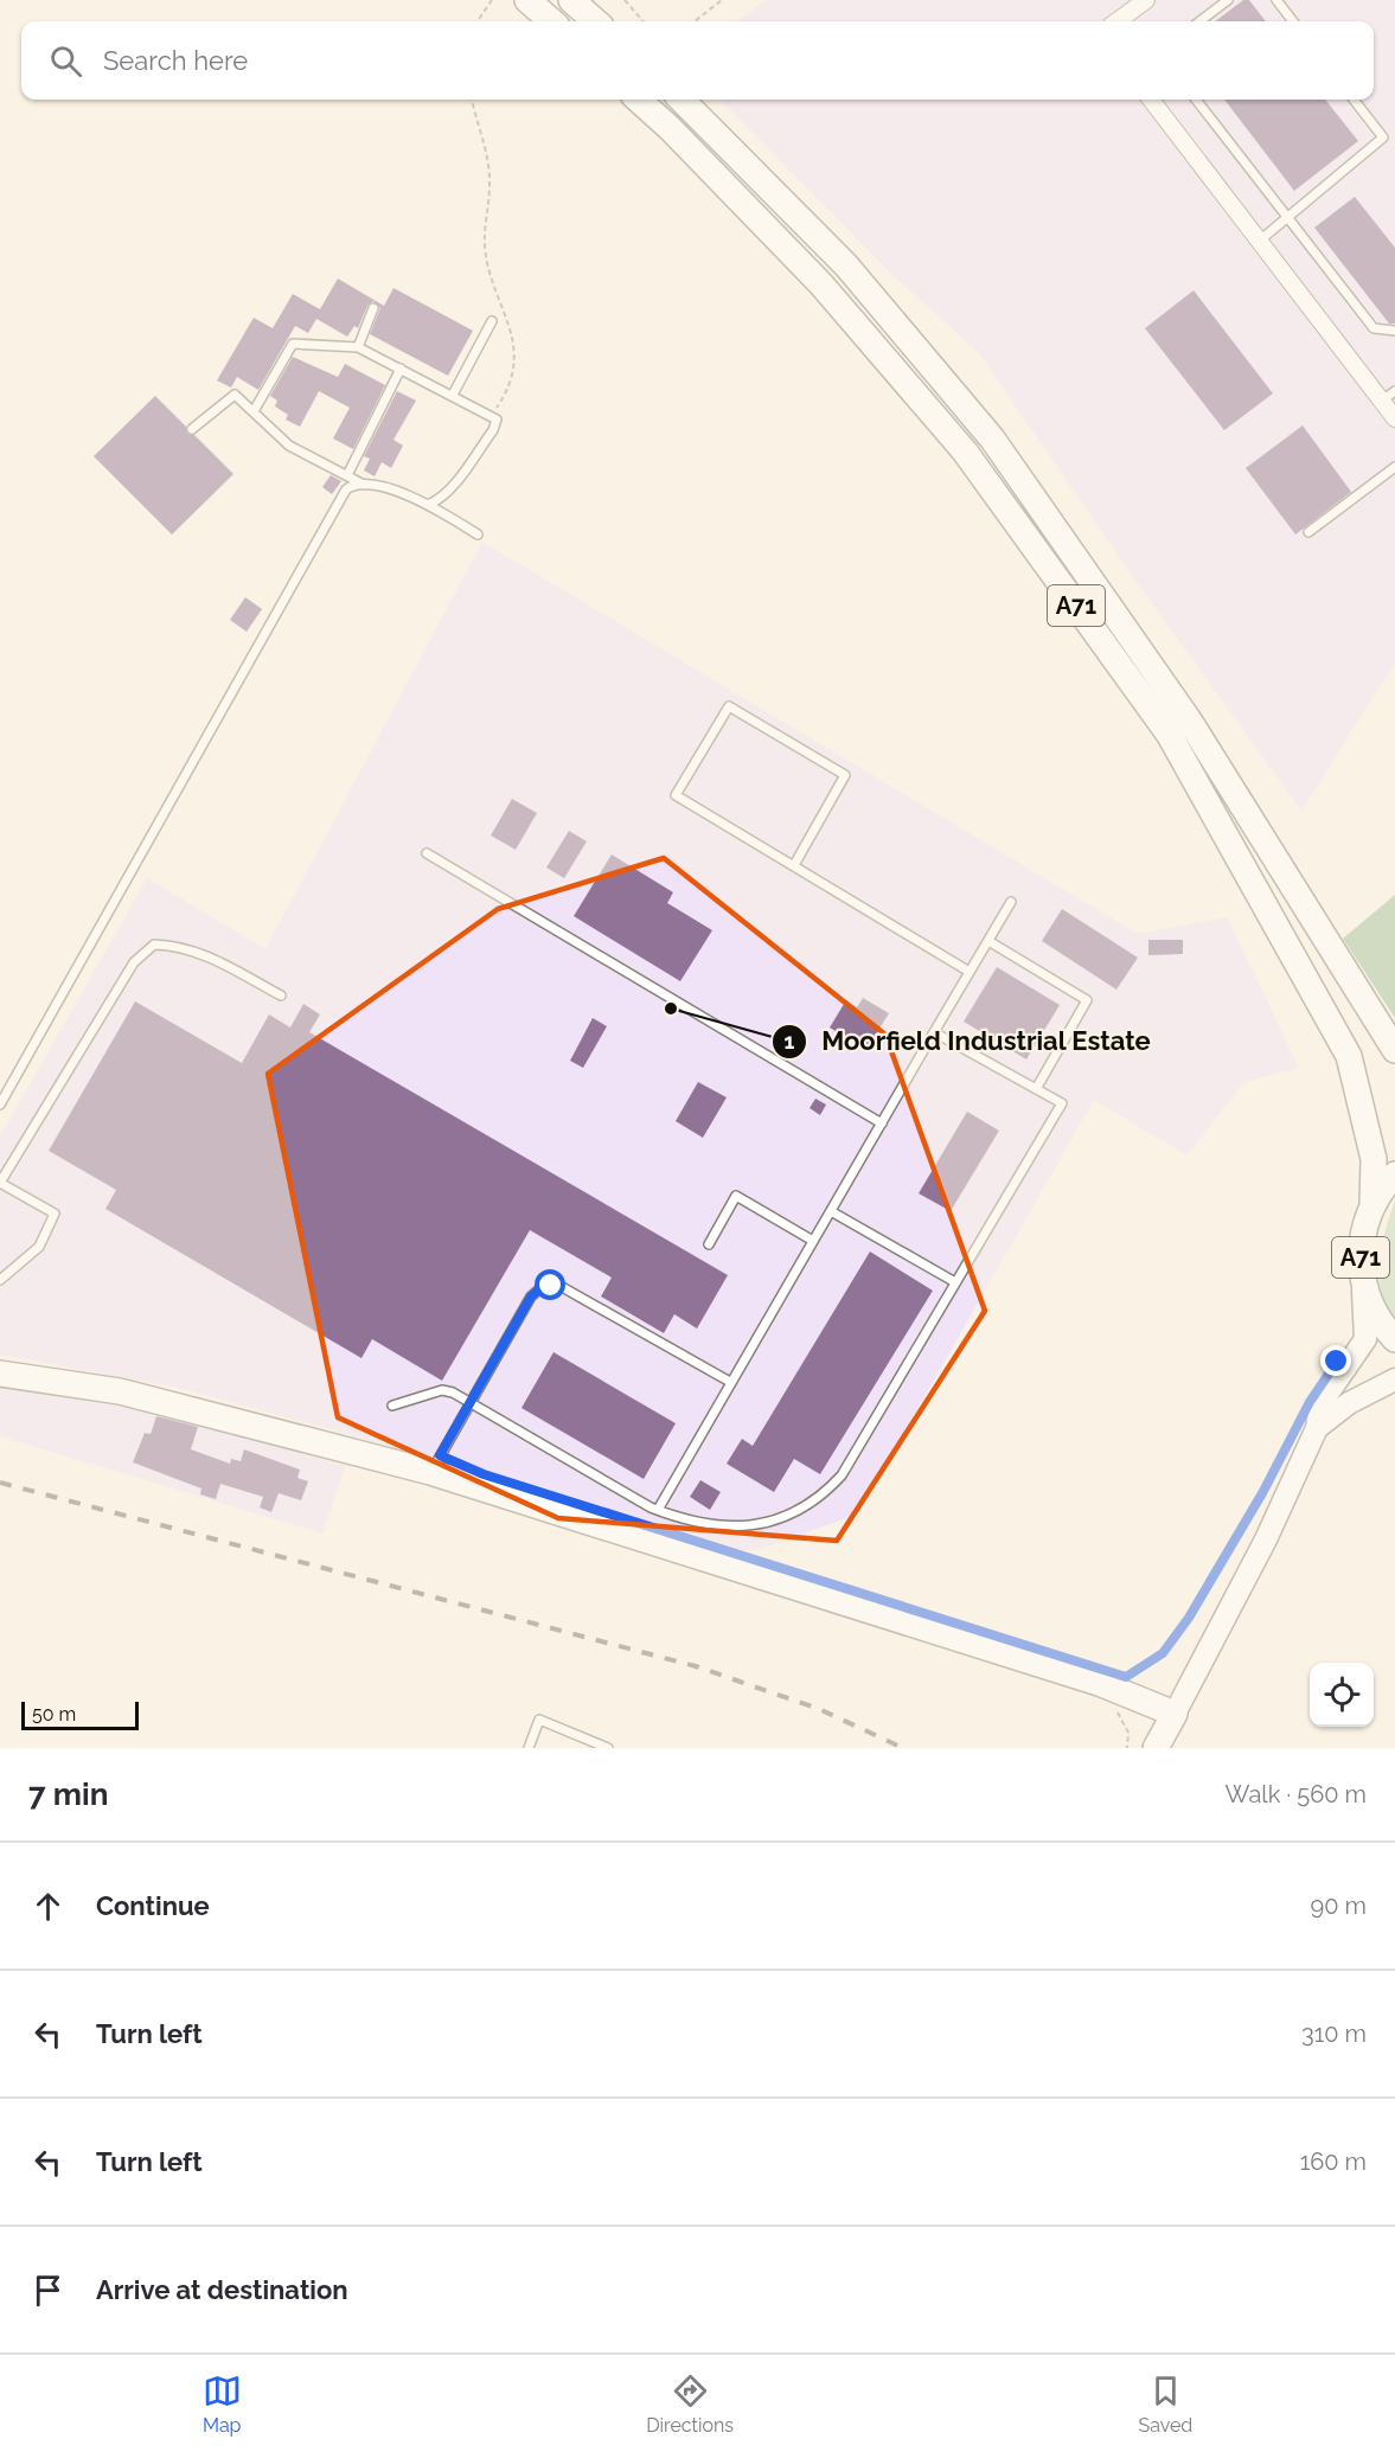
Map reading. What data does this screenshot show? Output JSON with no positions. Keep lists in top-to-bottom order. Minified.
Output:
{"streets":{"main road":["A71"]},"places":["Moorfield Industrial Estate"],"scale_bar":"50 m","page":{"search":"Search here","scale":"50 m","heading":["7 min","Walk · 560 m"],"list":[["Continue","90 m"],["Turn left","310 m"],["Turn left","160 m"],"Arrive at destination"],"nav":["Map","Directions","Saved"]}}
